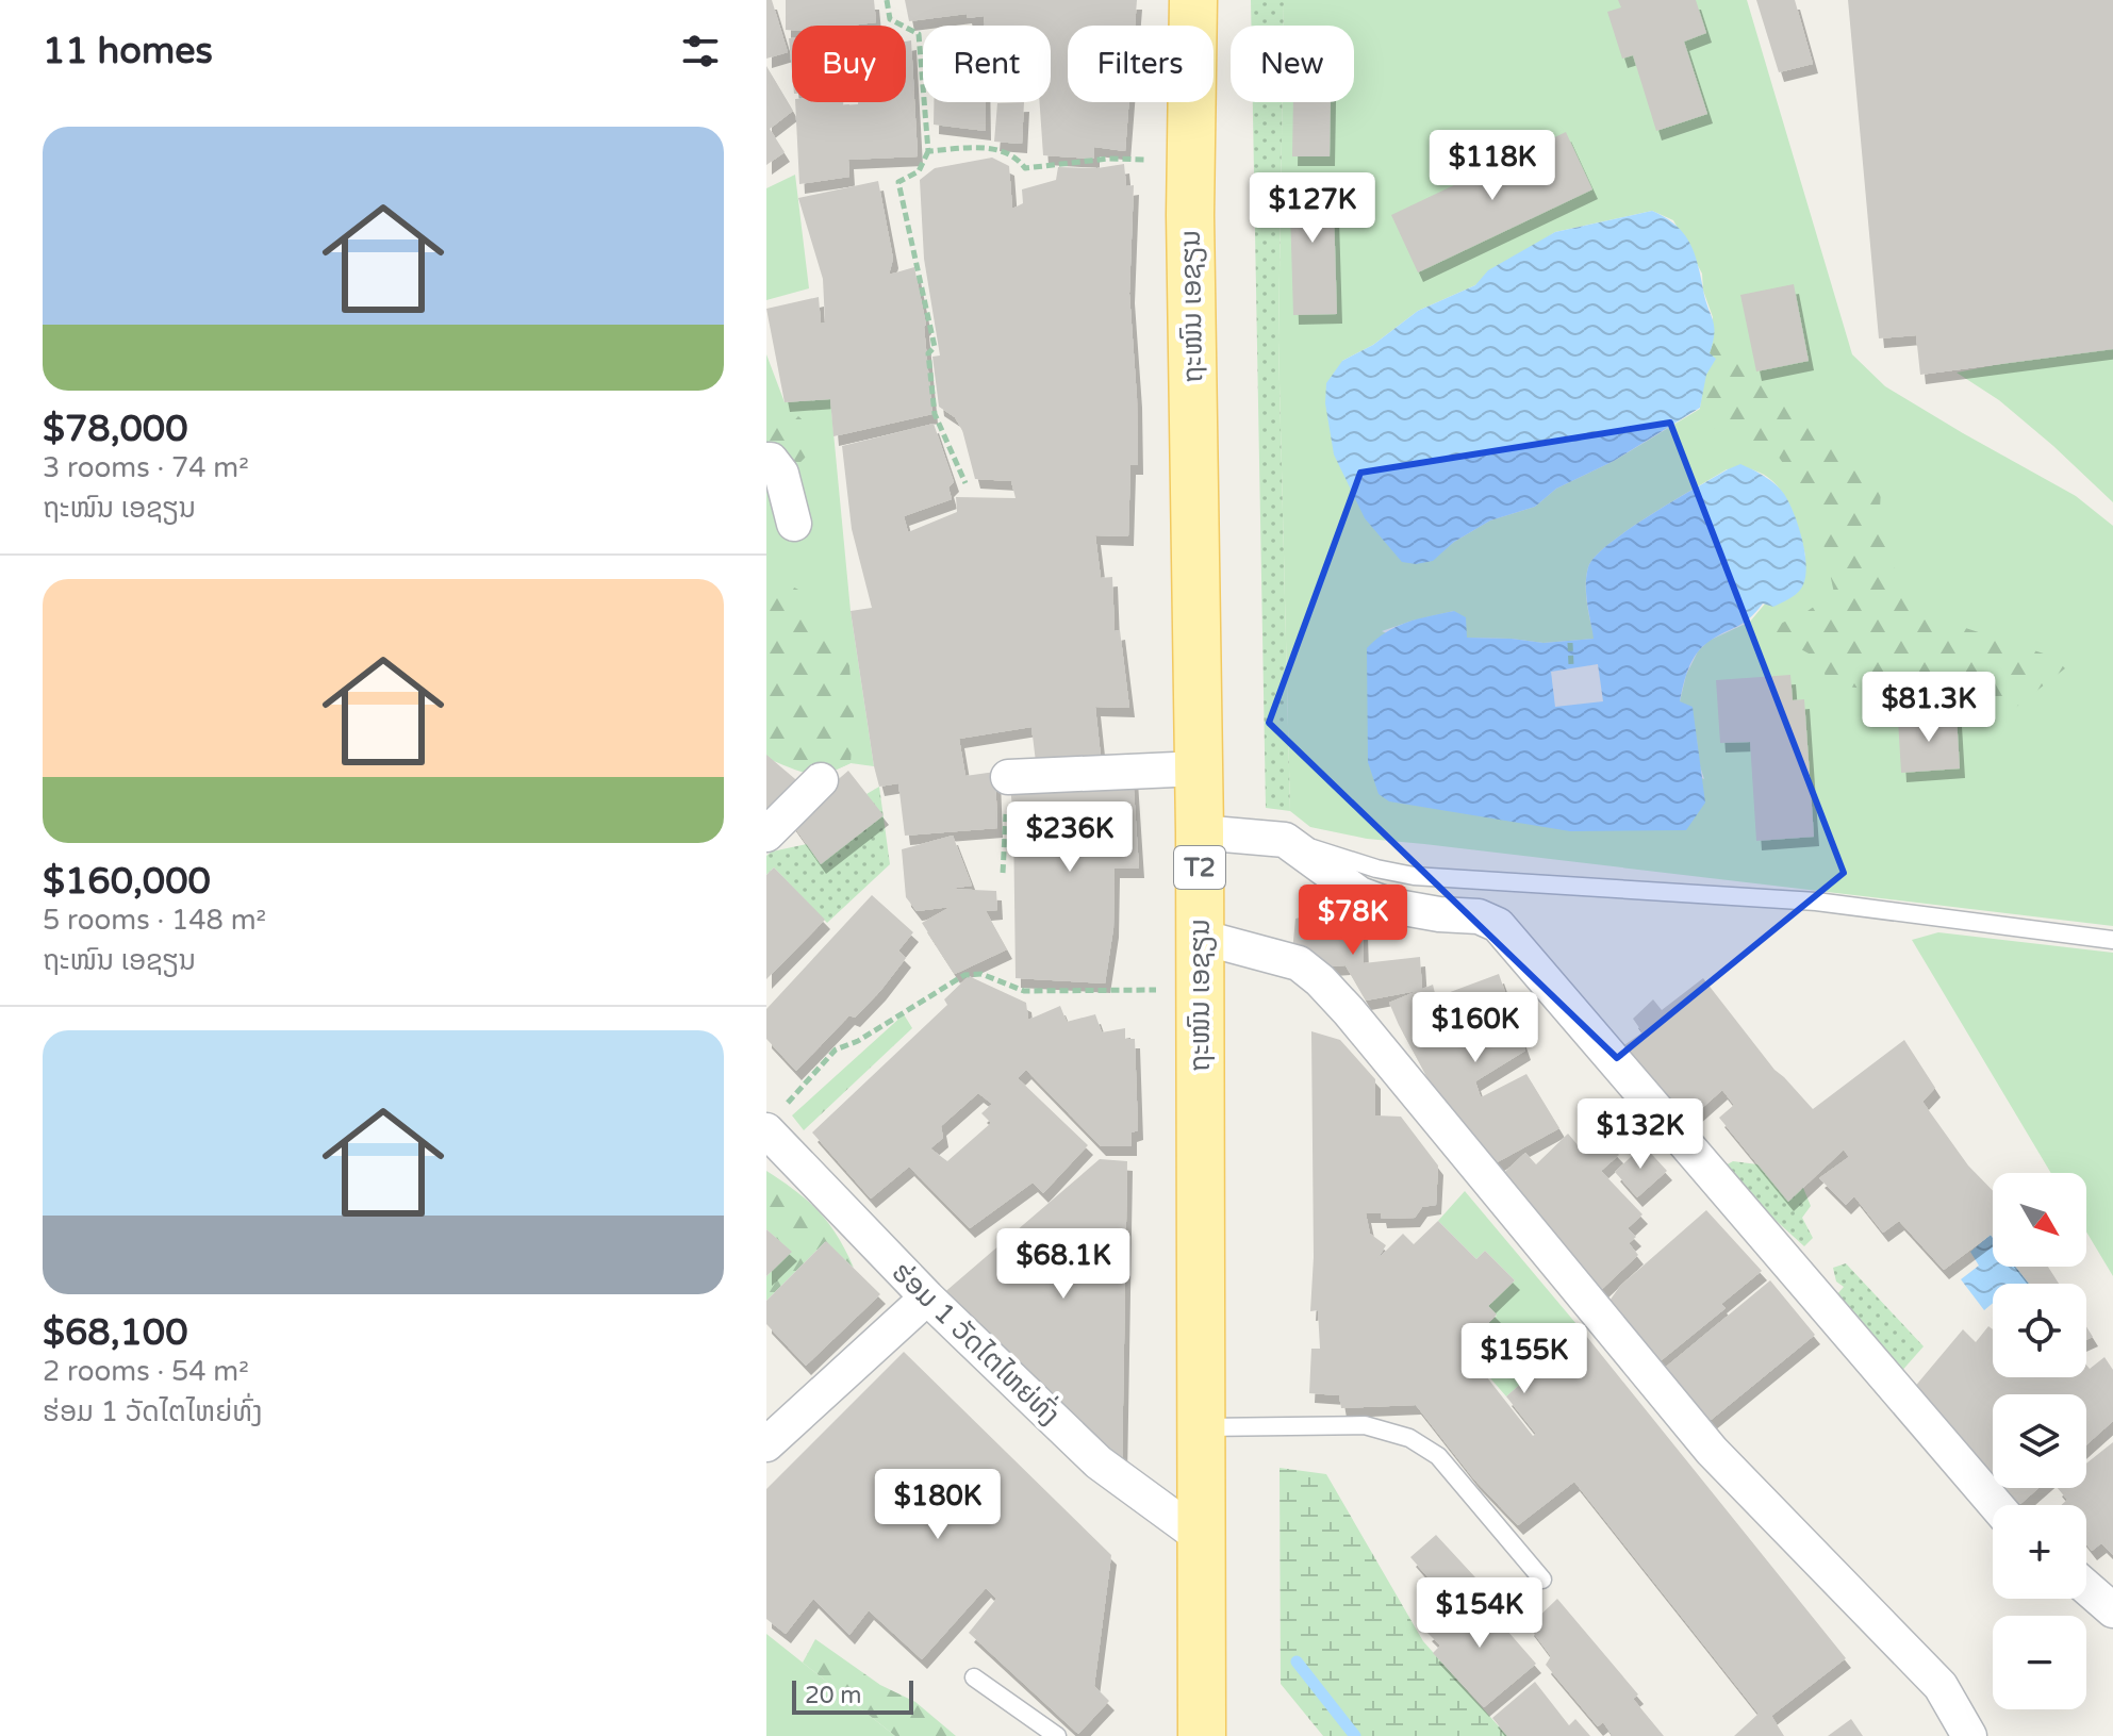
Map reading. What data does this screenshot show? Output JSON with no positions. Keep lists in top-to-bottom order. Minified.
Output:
{"streets":{"main road":["ຖະໜົນ ເອຊຽນ","T2"],"street":["ຮ່ອມ 1 ວັດໄຕໄຫຍ່ທົ່ງ"]},"crossings":[["ຖະໜົນ ເອຊຽນ","ຮ່ອມ 1 ວັດໄຕໄຫຍ່ທົ່ງ"]],"scale_bar":"20 m","north":"bottom right","page":{"heading":"11 homes","chip":["Buy","Rent","Filters","New"],"list":[{"name":"$78,000","note":"3 rooms · 74 m² · ຖະໜົນ ເອຊຽນ"},{"name":"$160,000","note":"5 rooms · 148 m² · ຖະໜົນ ເອຊຽນ"},{"name":"$68,100","note":"2 rooms · 54 m² · ຮ່ອມ 1 ວັດໄຕໄຫຍ່ທົ່ງ"}],"price":["$118K","$127K","$81.3K","$236K","$78K","$160K","$132K","$68.1K","$155K","$180K","$154K"],"map_buttons":["+","−"],"scale":"20 m"}}
